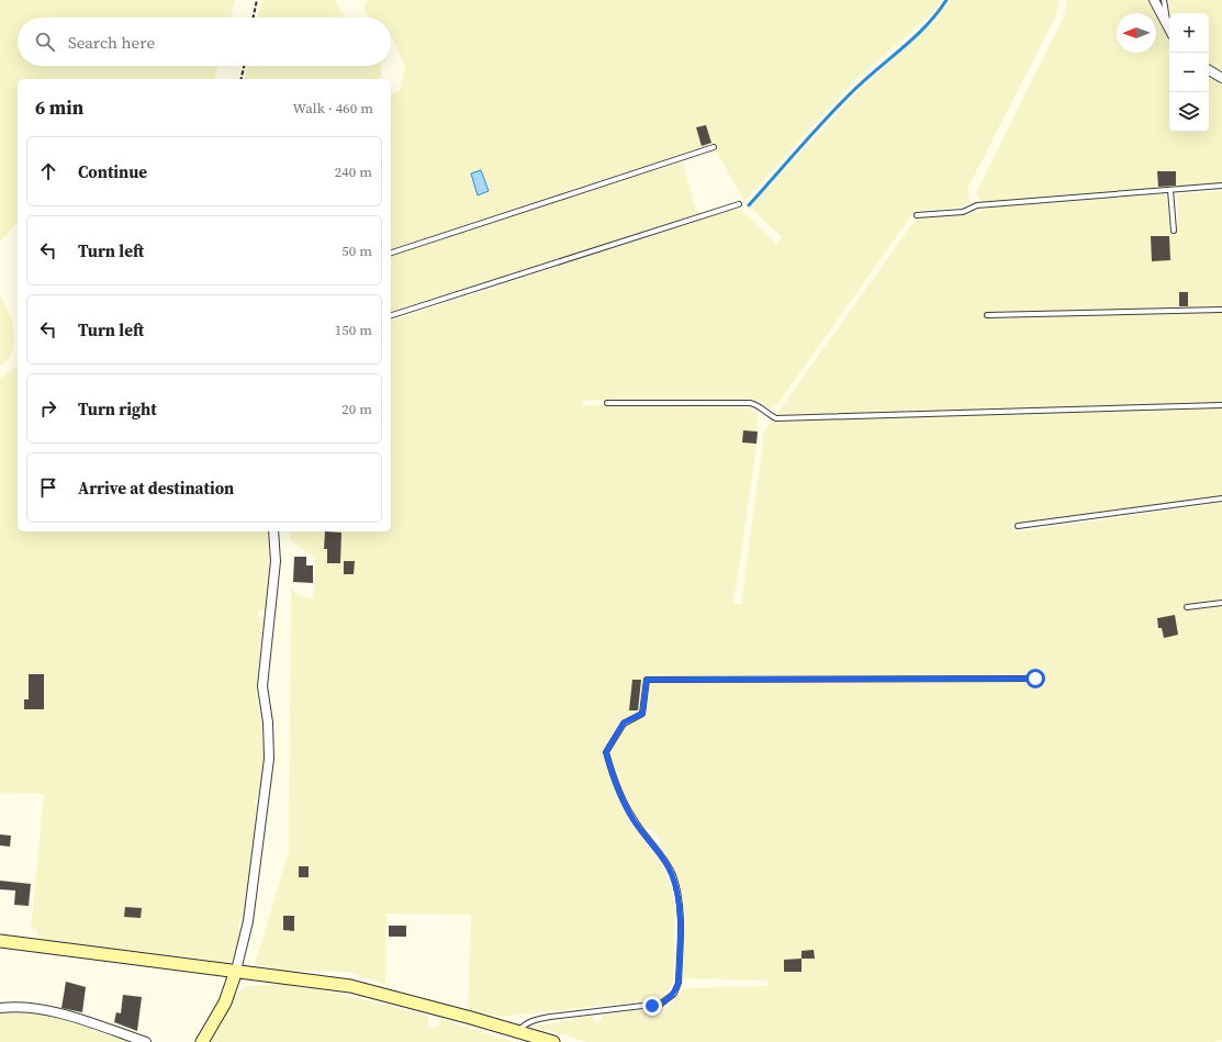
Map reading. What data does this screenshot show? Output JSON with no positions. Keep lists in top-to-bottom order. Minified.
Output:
{"north":"left","page":{"map_buttons":["+","−"],"search":"Search here","heading":["6 min","Walk · 460 m"],"list":[["Continue","240 m"],["Turn left","50 m"],["Turn left","150 m"],["Turn right","20 m"],"Arrive at destination"]}}
